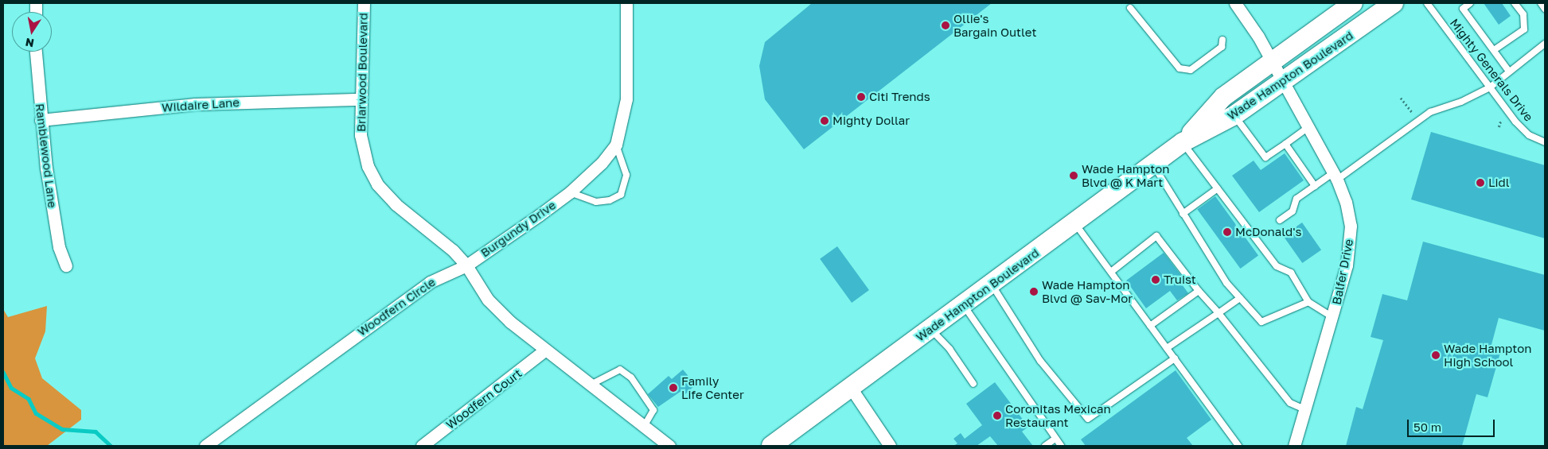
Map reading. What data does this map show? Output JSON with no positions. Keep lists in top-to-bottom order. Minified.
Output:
{"streets":{"main road":["Wade Hampton Boulevard"],"street":["Briarwood Boulevard","Wildaire Lane","Ramblewood Lane","Burgundy Drive","Balfer Drive","Woodfern Circle","Woodfern Court"],"lane":["Mighty Generals Drive"]},"crossings":[["Briarwood Boulevard","Wildaire Lane"],["Briarwood Boulevard","Burgundy Drive"],["Briarwood Boulevard","Woodfern Circle"],["Wade Hampton Boulevard","Balfer Drive"],["Wildaire Lane","Ramblewood Lane"],["Burgundy Drive","Woodfern Circle"]],"places":["Ollie's Bargain Outlet","Citi Trends","Mighty Dollar","Wade Hampton Blvd @ K Mart","Lidl","McDonald's","Truist","Wade Hampton Blvd @ Sav-Mor","Wade Hampton High School","Family Life Center","Coronitas Mexican Restaurant"],"scale_bar":"50 m","north":"bottom"}
